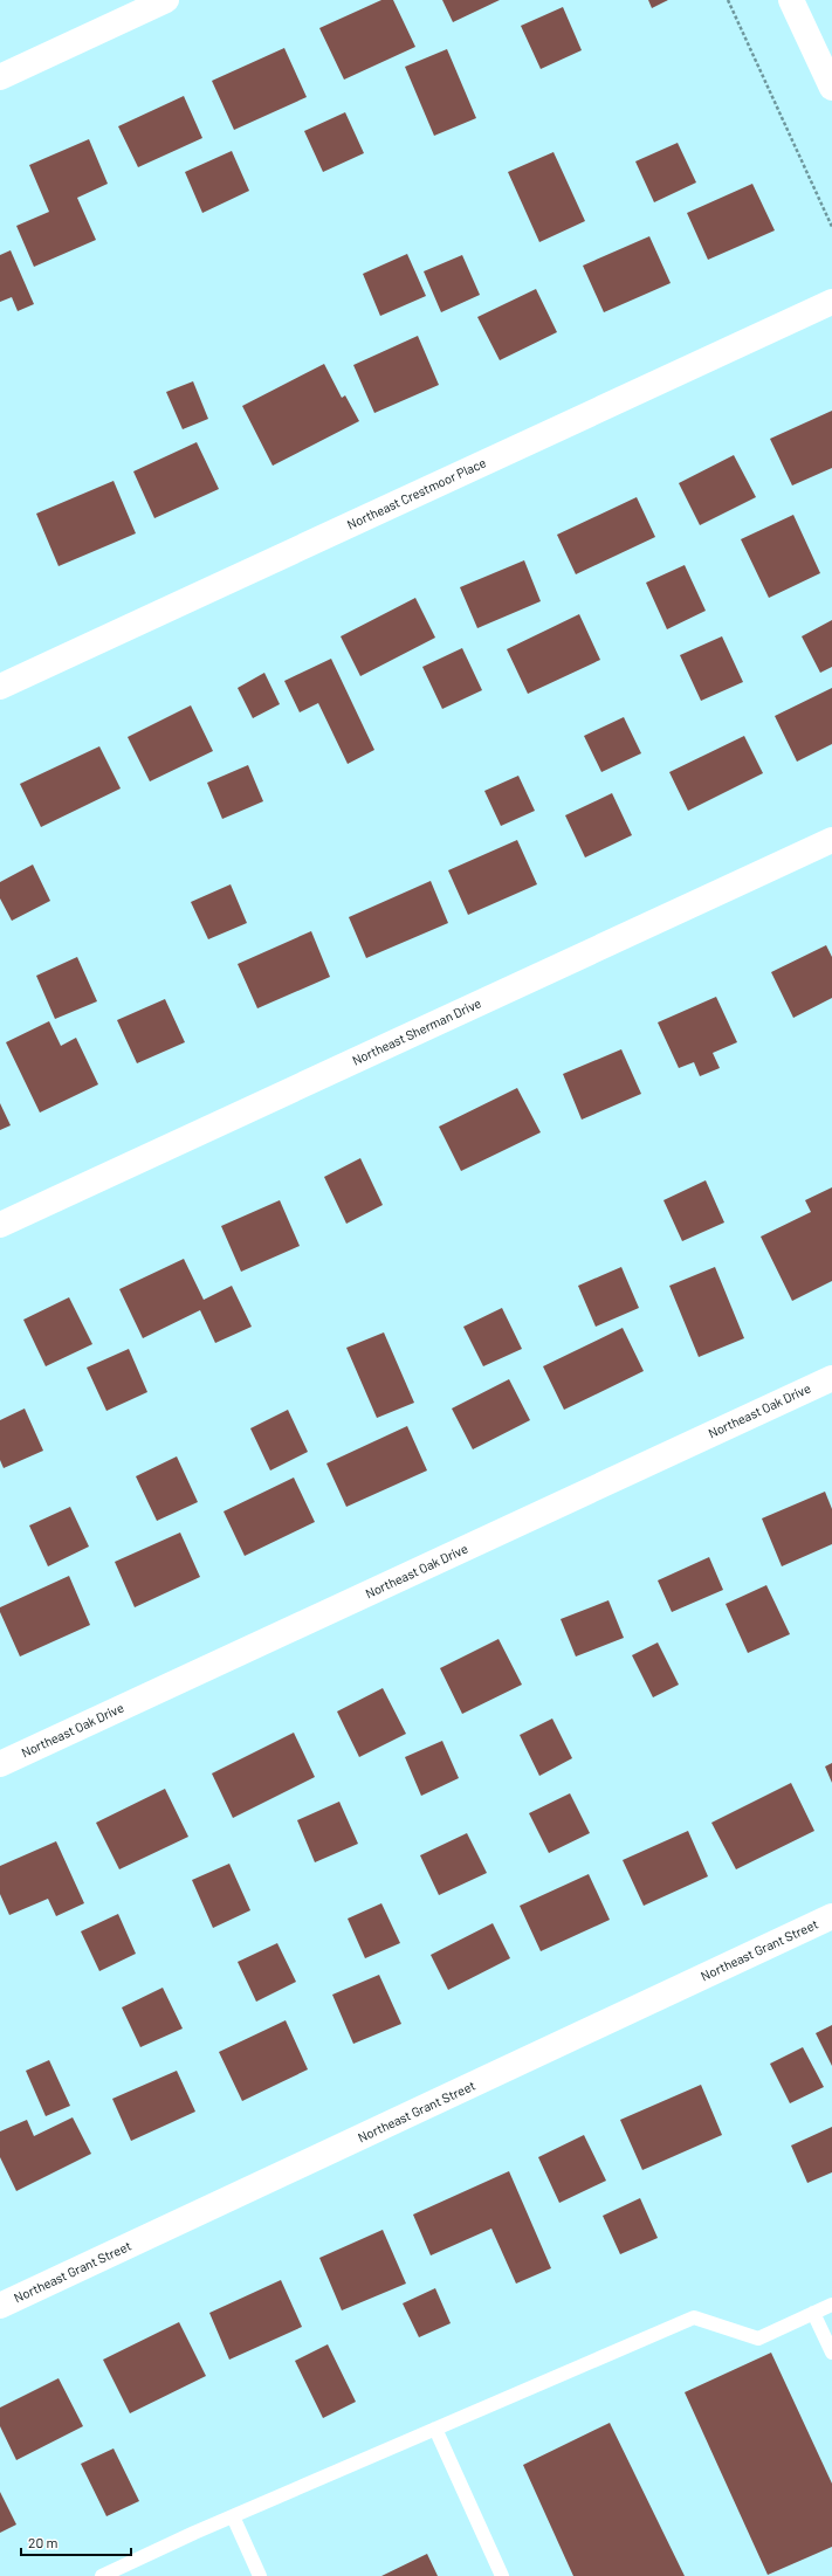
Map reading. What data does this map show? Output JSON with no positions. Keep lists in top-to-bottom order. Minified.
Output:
{"streets":{"street":["Northeast Crestmoor Place","Northeast Sherman Drive","Northeast Oak Drive","Northeast Grant Street"]},"scale_bar":"20 m"}
